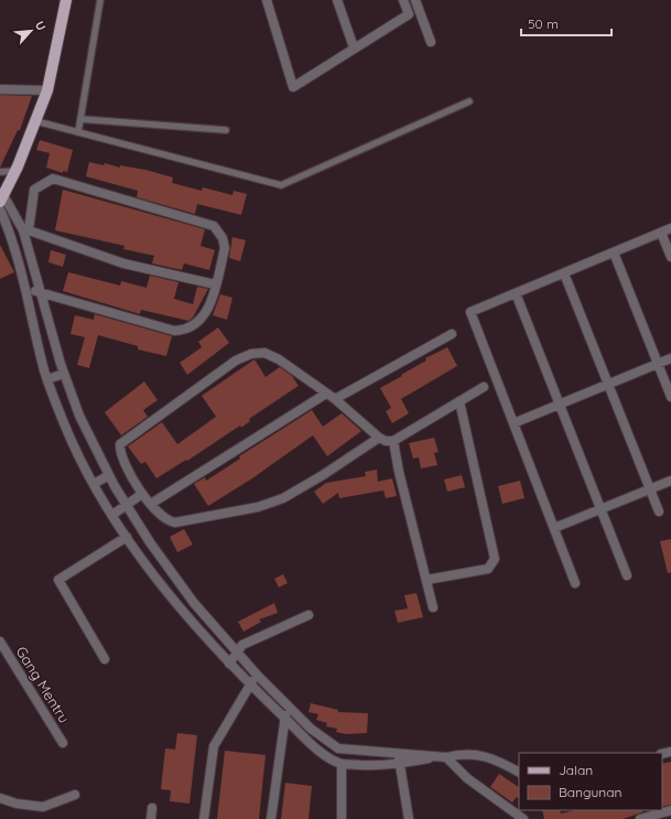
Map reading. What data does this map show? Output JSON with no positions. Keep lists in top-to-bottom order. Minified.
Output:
{"streets":{"street":["Gang Mentru"]},"legend":["Jalan","Bangunan"],"scale_bar":"50 m","north":"top right"}
